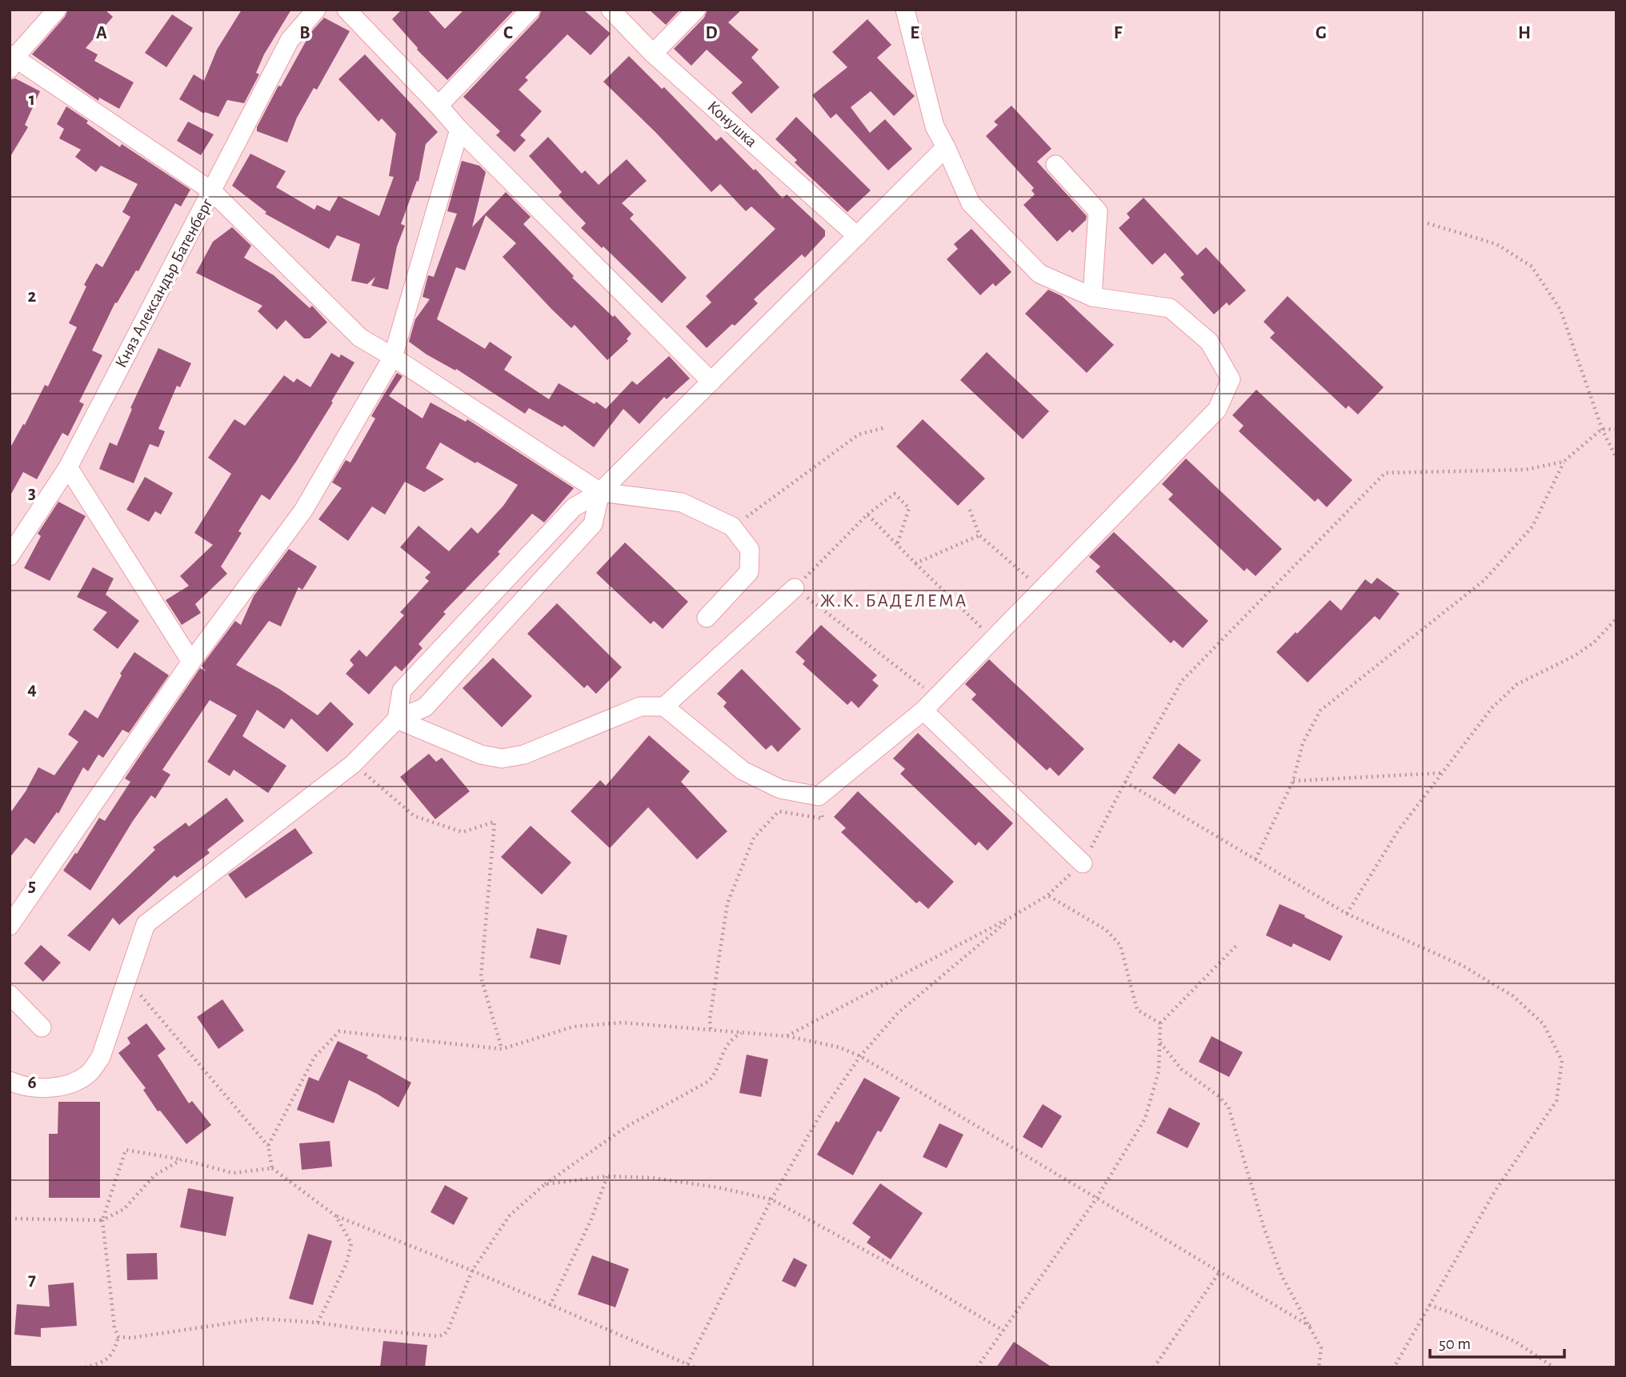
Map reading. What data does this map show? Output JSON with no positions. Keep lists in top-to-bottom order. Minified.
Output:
{"streets":{"street":["Конушка","Княз Александър Батенберг"]},"districts":["Ж.К. БАДЕЛЕМА"],"scale_bar":"50 m","grid":{"columns":["A","B","C","D","E","F","G","H"],"rows":["1","2","3","4","5","6","7"]}}
